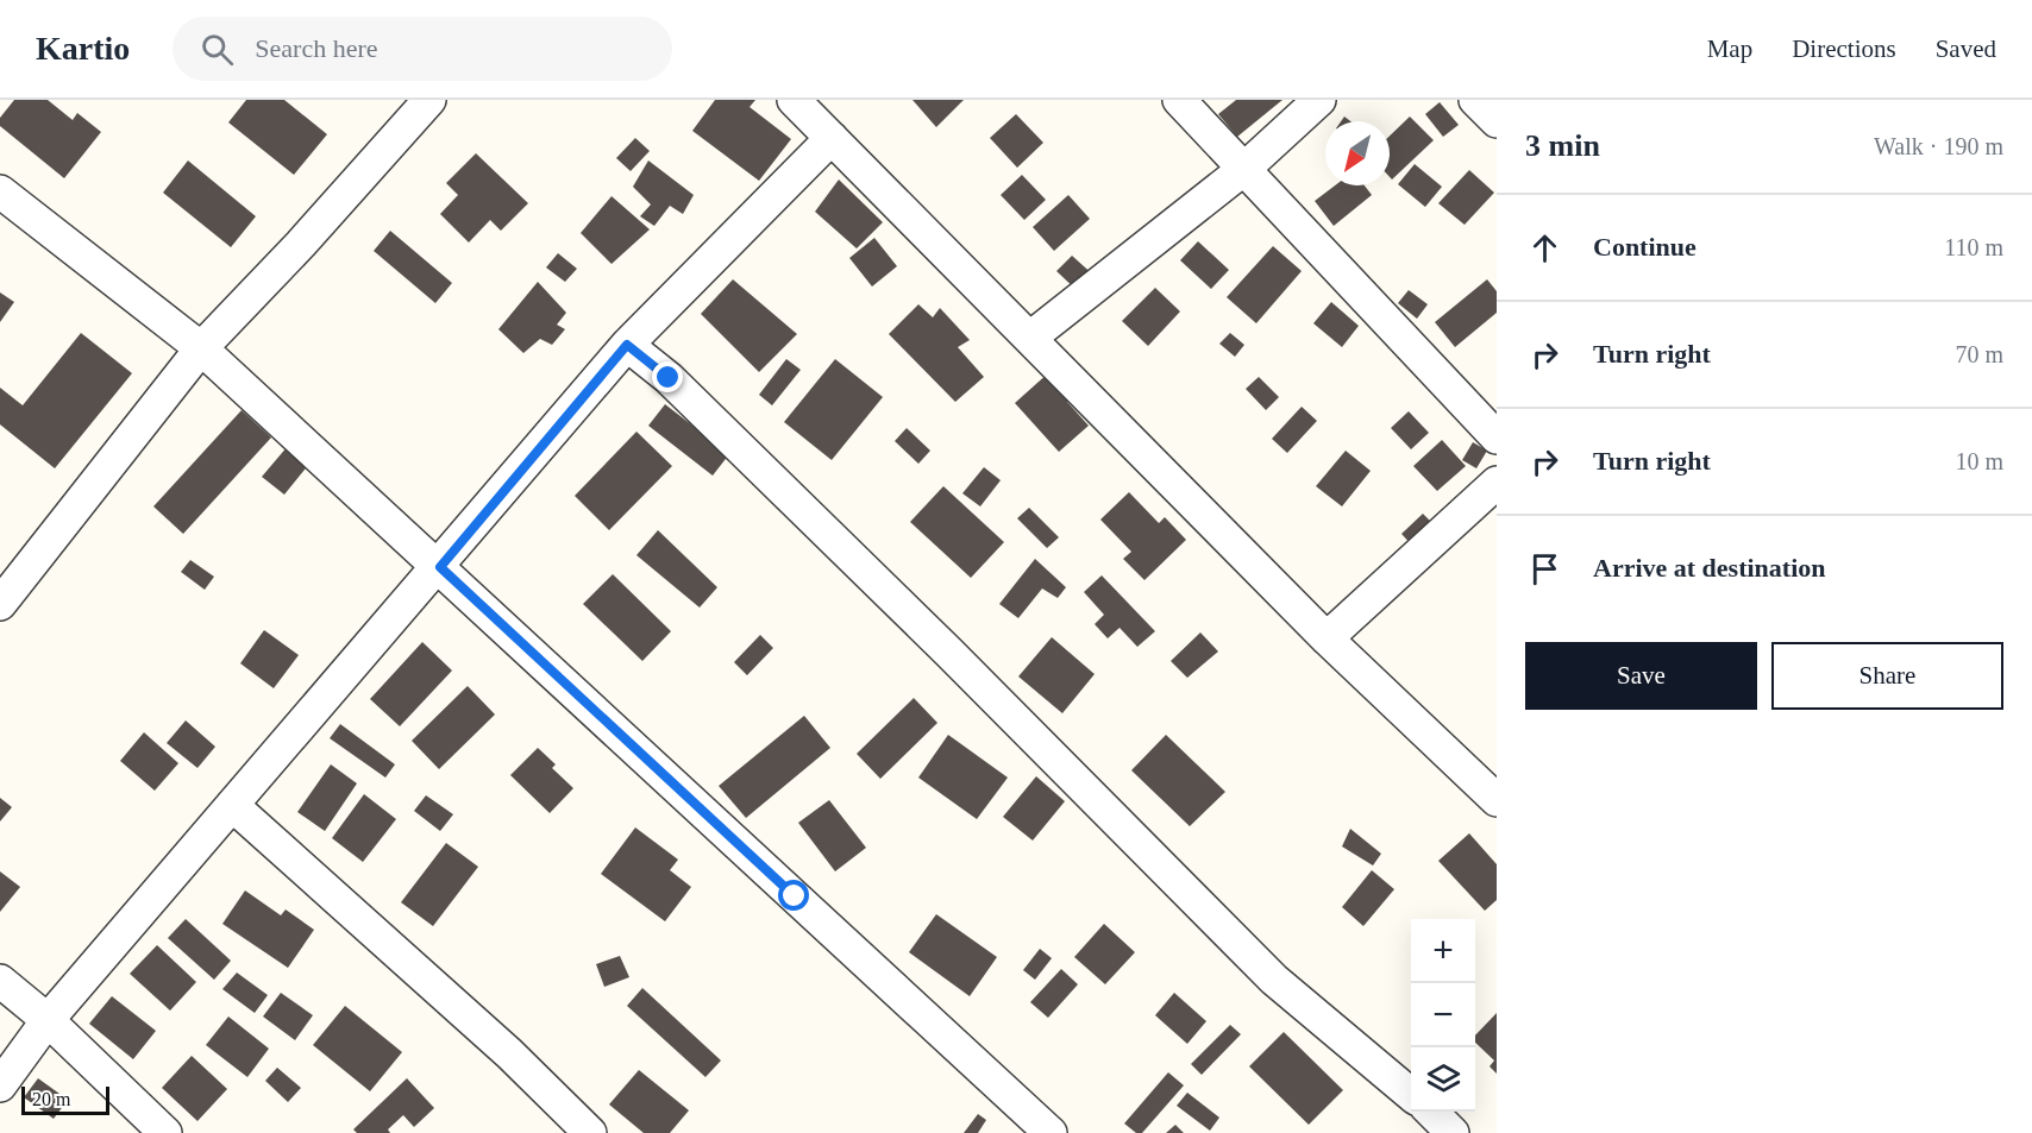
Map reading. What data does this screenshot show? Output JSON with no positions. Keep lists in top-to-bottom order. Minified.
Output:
{"scale_bar":"20 m","north":"bottom left","page":{"header":"Kartio","search":"Search here","nav":["Map","Directions","Saved"],"heading":["3 min","Walk · 190 m"],"list":[["Continue","110 m"],["Turn right","70 m"],["Turn right","10 m"],"Arrive at destination"],"buttons":["Save","Share"],"map_buttons":["+","−"],"scale":"20 m"}}
